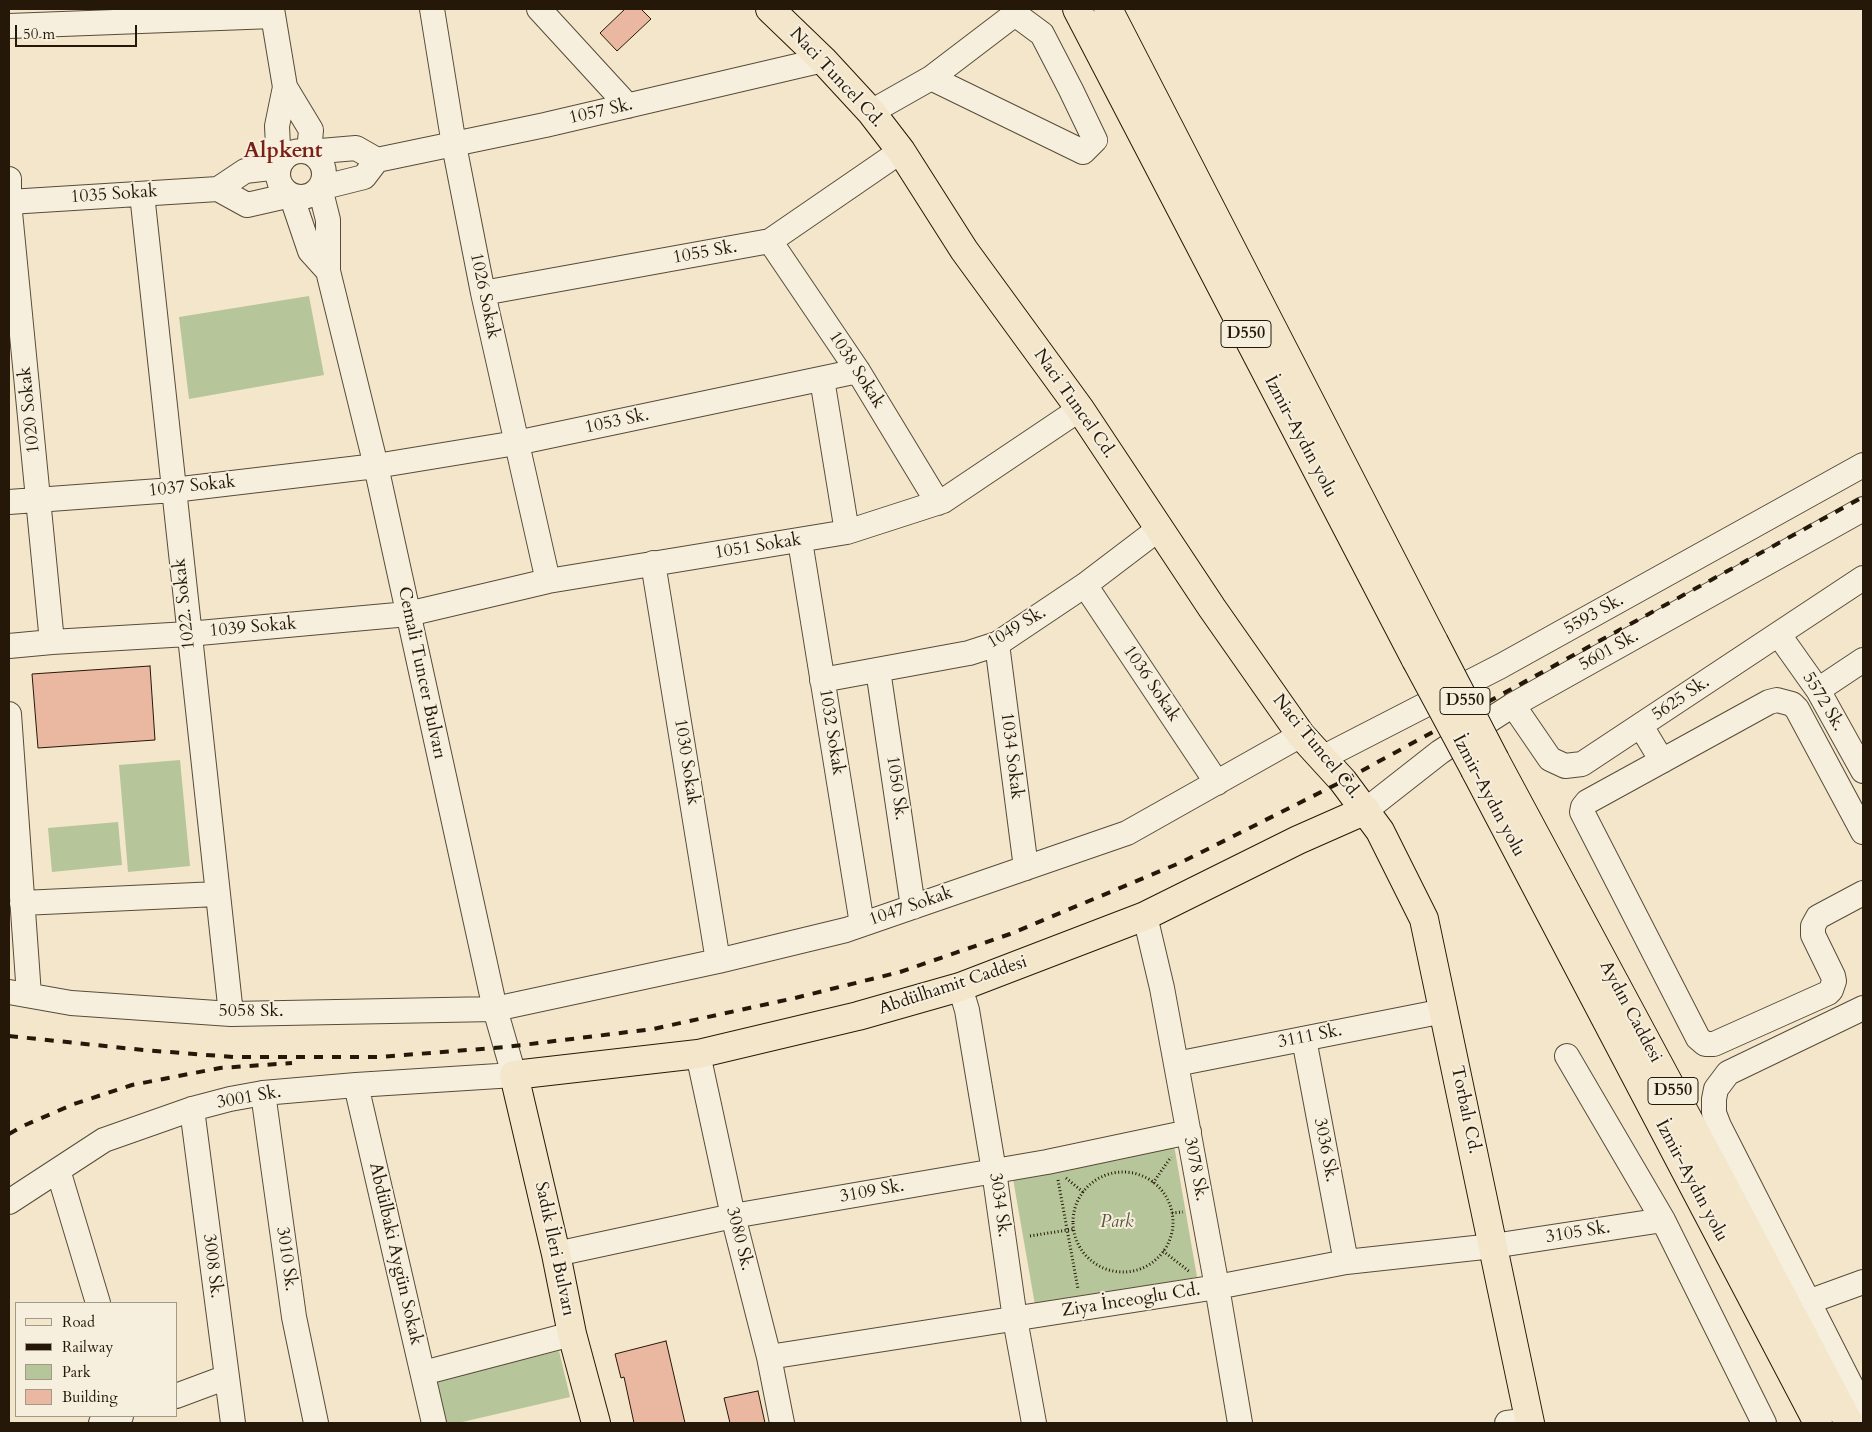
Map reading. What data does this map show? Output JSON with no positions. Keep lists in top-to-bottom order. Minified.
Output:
{"streets":{"main road":["Naci Tuncel Cd.","D550","İzmir-Aydın yolu","Abdülhamit Caddesi","Aydın Caddesi","Torbalı Cd.","Sadık İleri Bulvarı"],"street":["1057 Sk.","1035 Sokak","1055 Sk.","1026 Sokak","1038 Sokak","1020 Sokak","1053 Sk.","1037 Sokak","1051 Sokak","1022. Sokak","5593 Sk.","1039 Sokak","1049 Sk.","5601 Sk.","Cemali Tuncer Bulvarı","1036 Sokak","5625 Sk.","5572 Sk.","1032 Sokak","1034 Sokak","1030 Sokak","1050 Sk.","1047 Sokak","5058 Sk.","3111 Sk.","3001 Sk.","3036 Sk.","3078 Sk.","3109 Sk.","3034 Sk.","3105 Sk.","3080 Sk.","Abdülbaki Aygün Sokak","3010 Sk.","3008 Sk.","Ziya İnceoglu Cd."]},"crossings":[["Naci Tuncel Cd.","1057 Sk."],["Naci Tuncel Cd.","1055 Sk."],["Naci Tuncel Cd.","1051 Sokak"],["Naci Tuncel Cd.","5593 Sk."],["Naci Tuncel Cd.","1049 Sk."],["Naci Tuncel Cd.","5601 Sk."],["Naci Tuncel Cd.","1047 Sokak"],["Naci Tuncel Cd.","Abdülhamit Caddesi"],["Naci Tuncel Cd.","Torbalı Cd."],["1057 Sk.","1026 Sokak"],["1035 Sokak","1020 Sokak"],["1035 Sokak","1022. Sokak"],["1055 Sk.","1026 Sokak"],["1055 Sk.","1038 Sokak"],["1026 Sokak","1053 Sk."],["1026 Sokak","1051 Sokak"],["1038 Sokak","1053 Sk."],["1038 Sokak","1051 Sokak"],["1020 Sokak","1037 Sokak"],["1020 Sokak","1039 Sokak"],["1053 Sk.","1037 Sokak"],["1053 Sk.","Cemali Tuncer Bulvarı"],["İzmir-Aydın yolu","Aydın Caddesi"],["1037 Sokak","1022. Sokak"],["1037 Sokak","Cemali Tuncer Bulvarı"],["1051 Sokak","1039 Sokak"],["1051 Sokak","Cemali Tuncer Bulvarı"],["1051 Sokak","1032 Sokak"],["1051 Sokak","1030 Sokak"],["1022. Sokak","1039 Sokak"],["1022. Sokak","5058 Sk."],["1039 Sokak","Cemali Tuncer Bulvarı"],["1049 Sk.","1036 Sokak"],["1049 Sk.","1032 Sokak"],["1049 Sk.","1034 Sokak"],["1049 Sk.","1050 Sk."],["5601 Sk.","5625 Sk."],["5601 Sk.","Abdülhamit Caddesi"],["5601 Sk.","Torbalı Cd."],["Cemali Tuncer Bulvarı","1047 Sokak"],["Cemali Tuncer Bulvarı","Abdülhamit Caddesi"],["Cemali Tuncer Bulvarı","5058 Sk."],["Cemali Tuncer Bulvarı","3001 Sk."],["Cemali Tuncer Bulvarı","Sadık İleri Bulvarı"],["1036 Sokak","1047 Sokak"],["5625 Sk.","5572 Sk."],["1032 Sokak","1047 Sokak"],["1034 Sokak","1047 Sokak"],["1030 Sokak","1047 Sokak"],["1050 Sk.","1047 Sokak"],["1047 Sokak","5058 Sk."],["Abdülhamit Caddesi","3001 Sk."],["Abdülhamit Caddesi","Torbalı Cd."],["Abdülhamit Caddesi","3078 Sk."],["Abdülhamit Caddesi","3034 Sk."],["Abdülhamit Caddesi","3080 Sk."],["Abdülhamit Caddesi","Sadık İleri Bulvarı"],["3111 Sk.","Torbalı Cd."],["3111 Sk.","3036 Sk."],["3111 Sk.","3078 Sk."],["3001 Sk.","Sadık İleri Bulvarı"],["3001 Sk.","Abdülbaki Aygün Sokak"],["3001 Sk.","3010 Sk."],["3001 Sk.","3008 Sk."],["Torbalı Cd.","3105 Sk."],["Torbalı Cd.","Ziya İnceoglu Cd."],["3036 Sk.","Ziya İnceoglu Cd."],["3078 Sk.","3109 Sk."],["3078 Sk.","Ziya İnceoglu Cd."],["3109 Sk.","3034 Sk."],["3109 Sk.","3080 Sk."],["3109 Sk.","Sadık İleri Bulvarı"],["3034 Sk.","Ziya İnceoglu Cd."],["3105 Sk.","Ziya İnceoglu Cd."],["3080 Sk.","Ziya İnceoglu Cd."]],"districts":["Alpkent"],"parks":["Park"],"legend":["Road","Railway","Park","Building"],"scale_bar":"50 m"}
